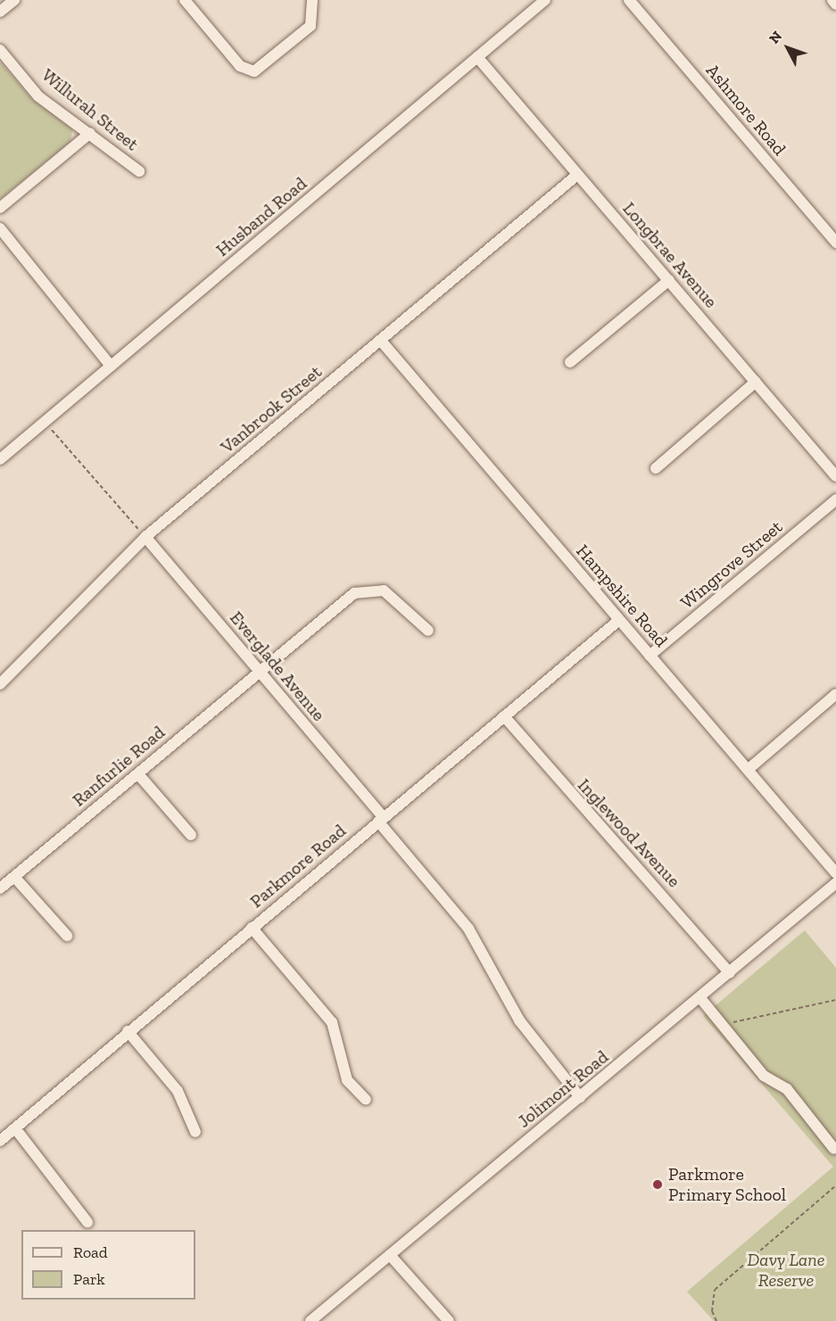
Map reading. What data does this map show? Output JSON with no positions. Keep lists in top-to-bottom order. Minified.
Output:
{"streets":{"street":["Willurah Street","Ashmore Road","Husband Road","Longbrae Avenue","Vanbrook Street","Wingrove Street","Hampshire Road","Everglade Avenue","Ranfurlie Road","Inglewood Avenue","Parkmore Road","Jolimont Road"]},"crossings":[["Husband Road","Longbrae Avenue"],["Longbrae Avenue","Vanbrook Street"],["Vanbrook Street","Hampshire Road"],["Vanbrook Street","Everglade Avenue"],["Wingrove Street","Hampshire Road"],["Hampshire Road","Parkmore Road"],["Everglade Avenue","Ranfurlie Road"],["Everglade Avenue","Parkmore Road"],["Everglade Avenue","Jolimont Road"],["Inglewood Avenue","Parkmore Road"],["Inglewood Avenue","Jolimont Road"]],"parks":["Davy Lane Reserve"],"places":["Parkmore Primary School"],"legend":["Road","Park"],"north":"top left"}
